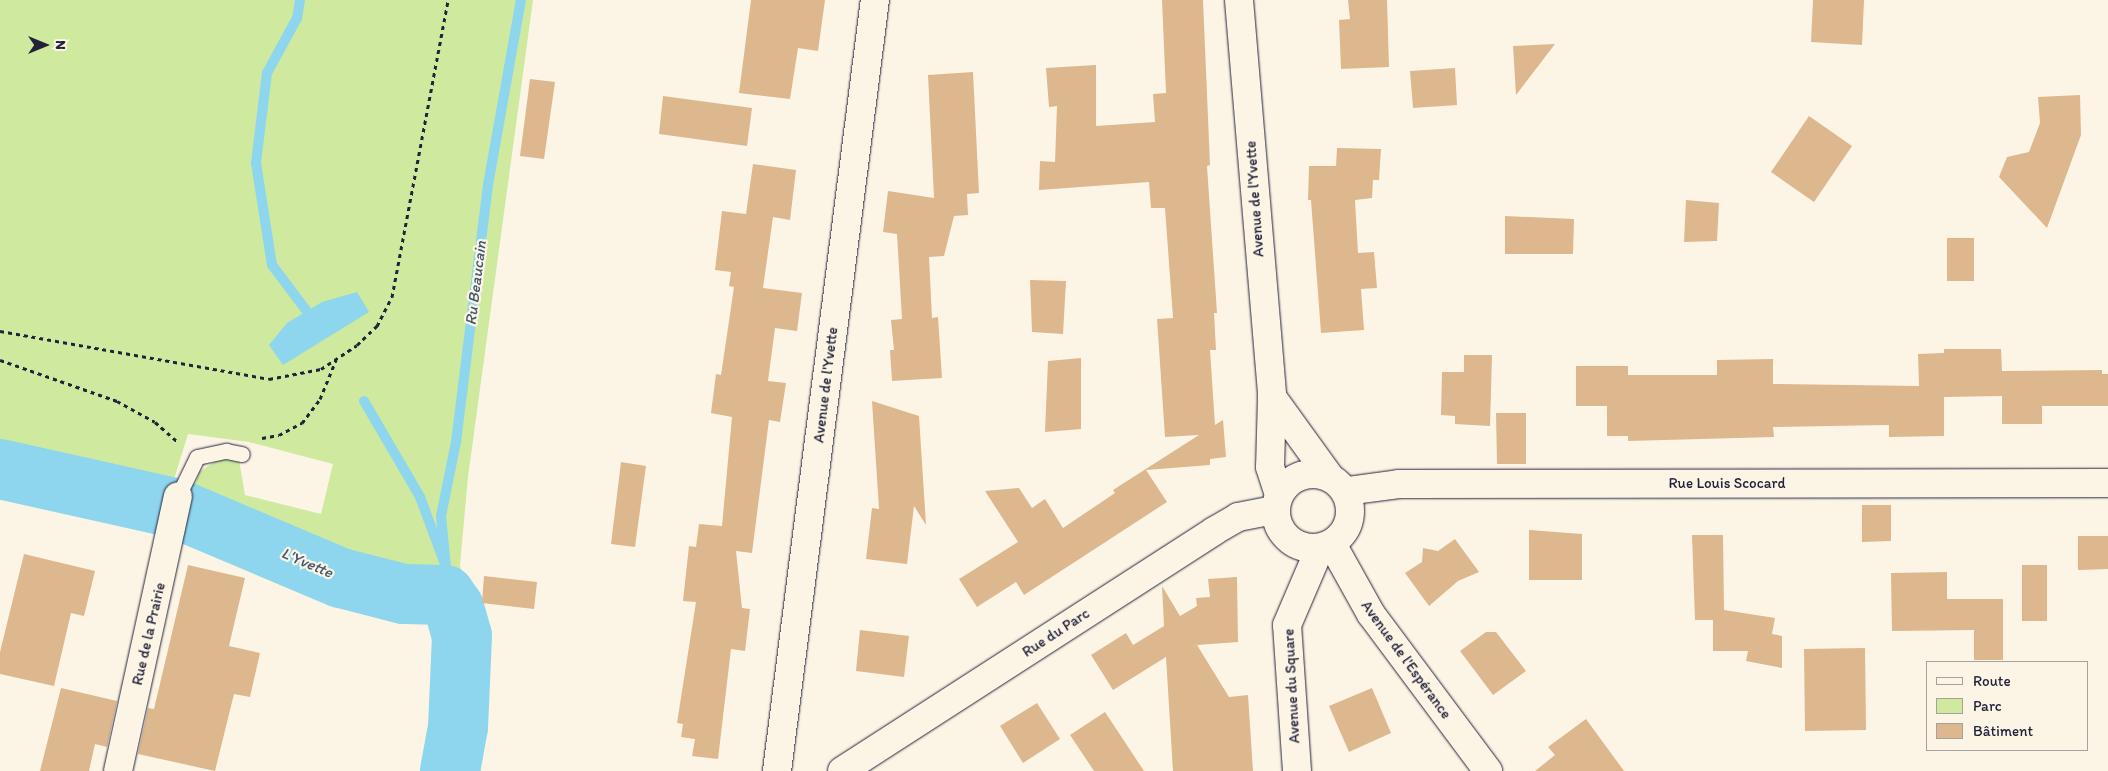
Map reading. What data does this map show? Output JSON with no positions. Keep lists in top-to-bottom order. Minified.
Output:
{"streets":{"street":["Avenue de l'Yvette","Rue Louis Scocard","Rue du Parc","Rue de la Prairie","Avenue de l'Espérance","Avenue du Square"]},"crossings":[["Avenue de l'Yvette","Rue Louis Scocard"],["Avenue de l'Yvette","Rue du Parc"],["Avenue de l'Yvette","Avenue de l'Espérance"],["Avenue de l'Yvette","Avenue du Square"],["Rue Louis Scocard","Rue du Parc"],["Rue Louis Scocard","Avenue de l'Espérance"],["Rue Louis Scocard","Avenue du Square"],["Rue du Parc","Avenue de l'Espérance"],["Rue du Parc","Avenue du Square"],["Avenue de l'Espérance","Avenue du Square"]],"water":["Ru Beaucain","L'Yvette"],"legend":["Route","Parc","Bâtiment"],"north":"right"}
